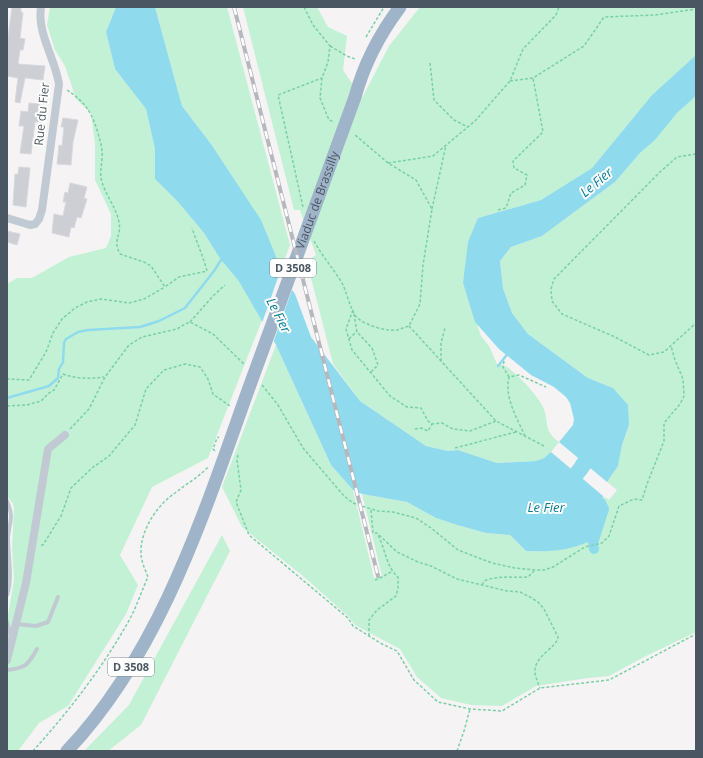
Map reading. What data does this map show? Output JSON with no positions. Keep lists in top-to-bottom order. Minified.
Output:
{"streets":{"highway":["Viaduc de Brassilly","D 3508"],"street":["Rue du Fier"]},"crossings":[["Viaduc de Brassilly","D 3508"]],"water":["Le Fier"]}
